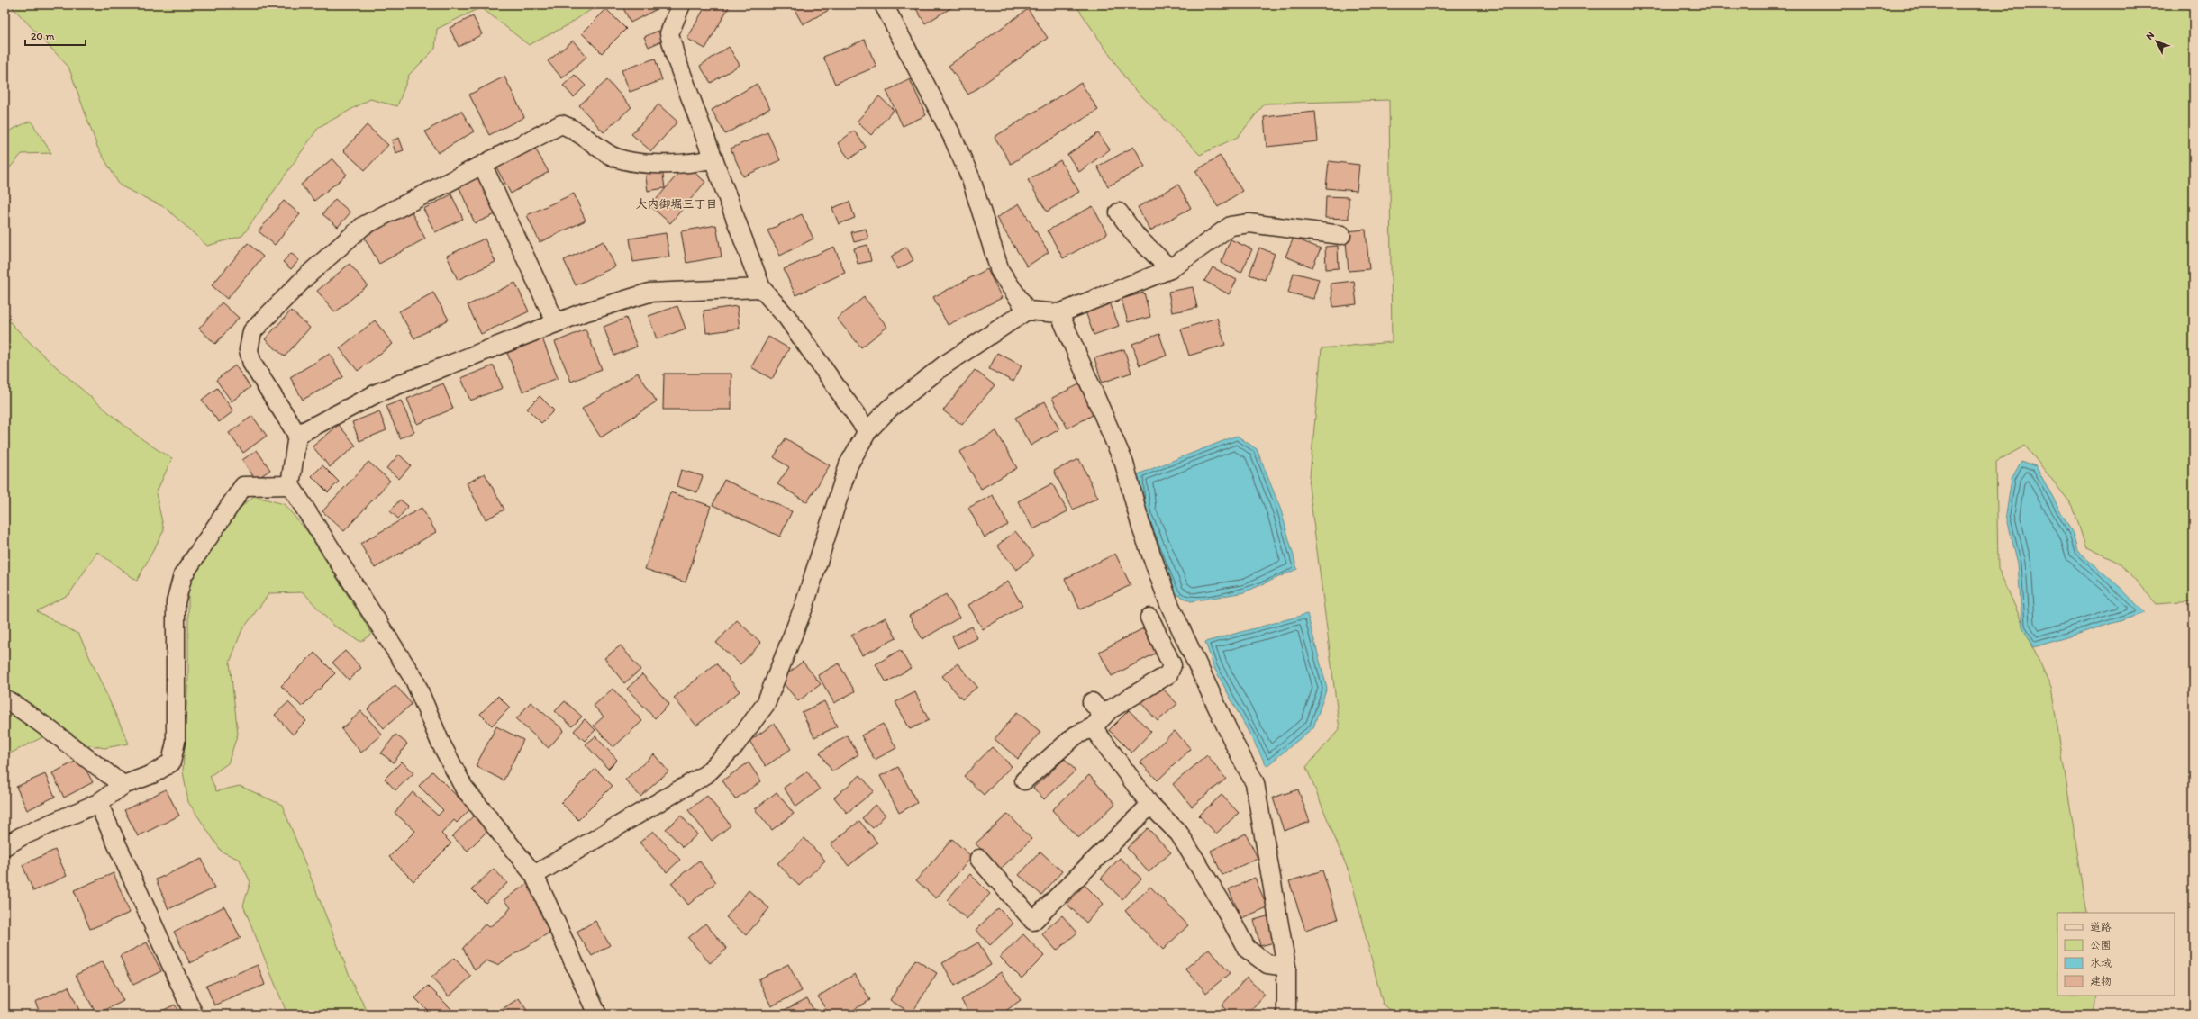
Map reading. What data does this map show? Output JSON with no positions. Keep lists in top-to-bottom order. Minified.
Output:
{"districts":["大内御堀三丁目"],"legend":["道路","公園","水域","建物"],"scale_bar":"20 m","north":"top left"}
